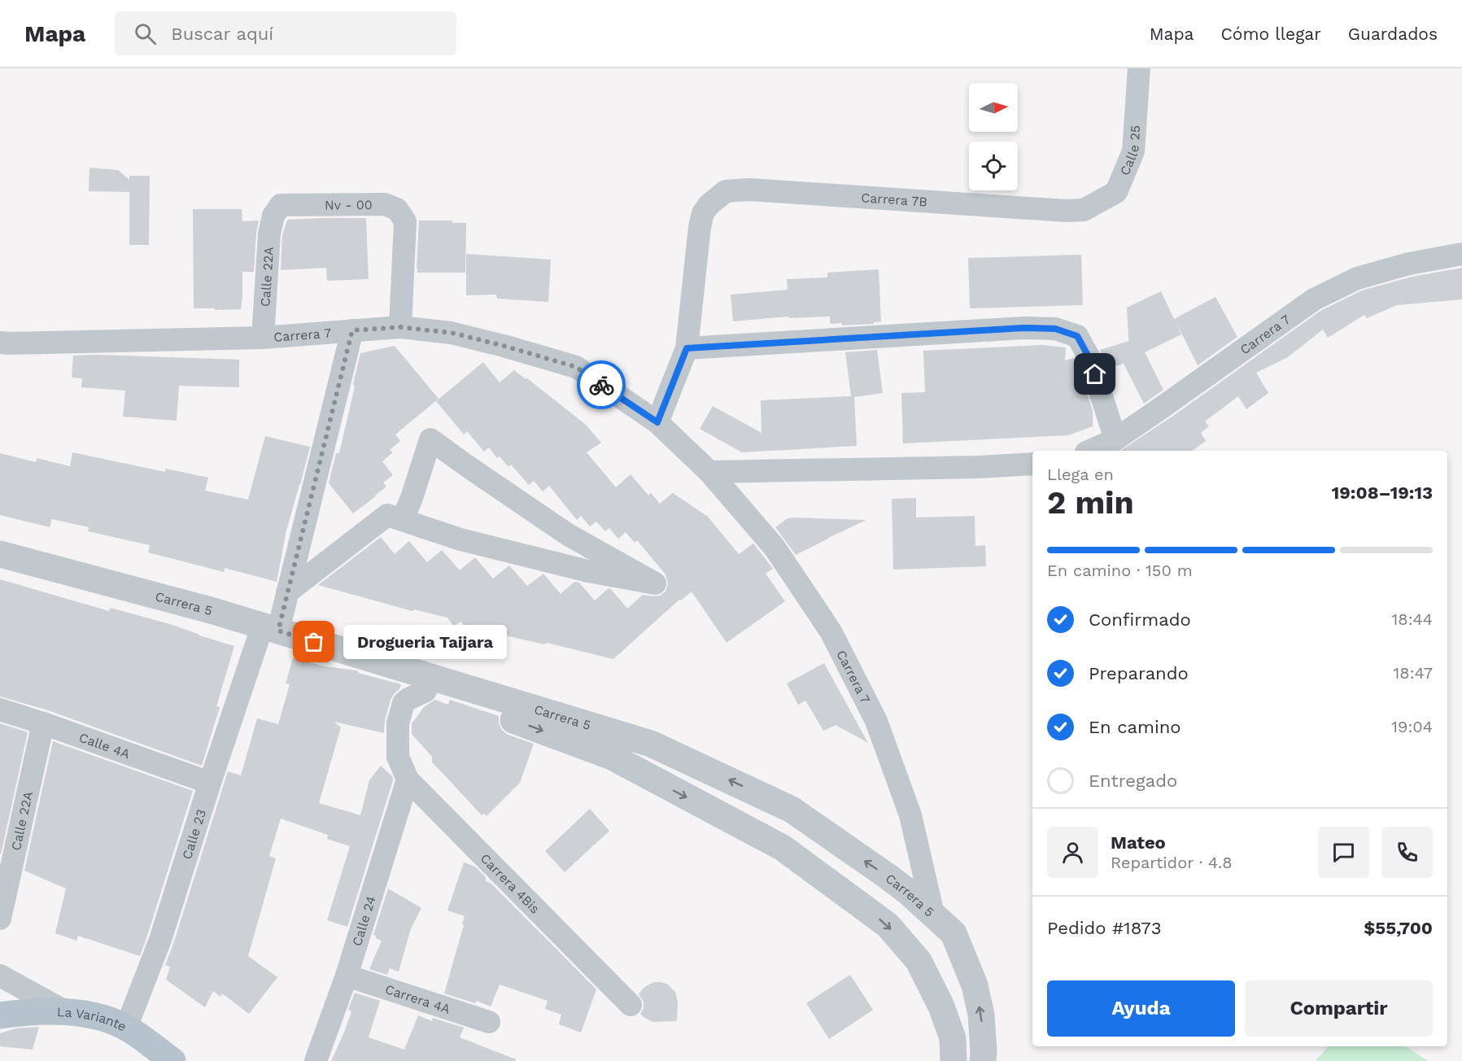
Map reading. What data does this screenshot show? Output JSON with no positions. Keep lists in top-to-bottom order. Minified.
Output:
{"streets":{"main road":["La Variante"],"street":["Calle 25","Carrera 7B","Nv - 00","Calle 22A","Carrera 7","Carrera 5","Calle 4A","Calle 23","Carrera 4Bis","Calle 24","Carrera 4A"]},"crossings":[["Calle 25","Carrera 7B"],["Nv - 00","Calle 22A"],["Nv - 00","Carrera 7"],["Calle 22A","Carrera 7"],["Calle 22A","Calle 4A"],["Carrera 7","Carrera 5"],["Carrera 7","Calle 23"],["Carrera 5","Calle 23"],["Carrera 5","Carrera 4Bis"],["Calle 4A","Calle 23"],["Calle 23","La Variante"],["Carrera 4Bis","Calle 24"],["Calle 24","Carrera 4A"]],"places":["Drogueria Taijara"],"north":"right","page":{"header":"Mapa","search":"Buscar aquí","nav":["Mapa","Cómo llegar","Guardados"],"heading":["2 min","Llega en","19:08–19:13"],"panel":["Mateo","Repartidor · 4.8","Pedido #1873","$55,700"],"bar":"En camino · 150 m","list":[["Confirmado","18:44"],["Preparando","18:47"],["En camino","19:04"],"Entregado"],"bubble":"Drogueria Taijara","buttons":["Ayuda","Compartir"]}}
